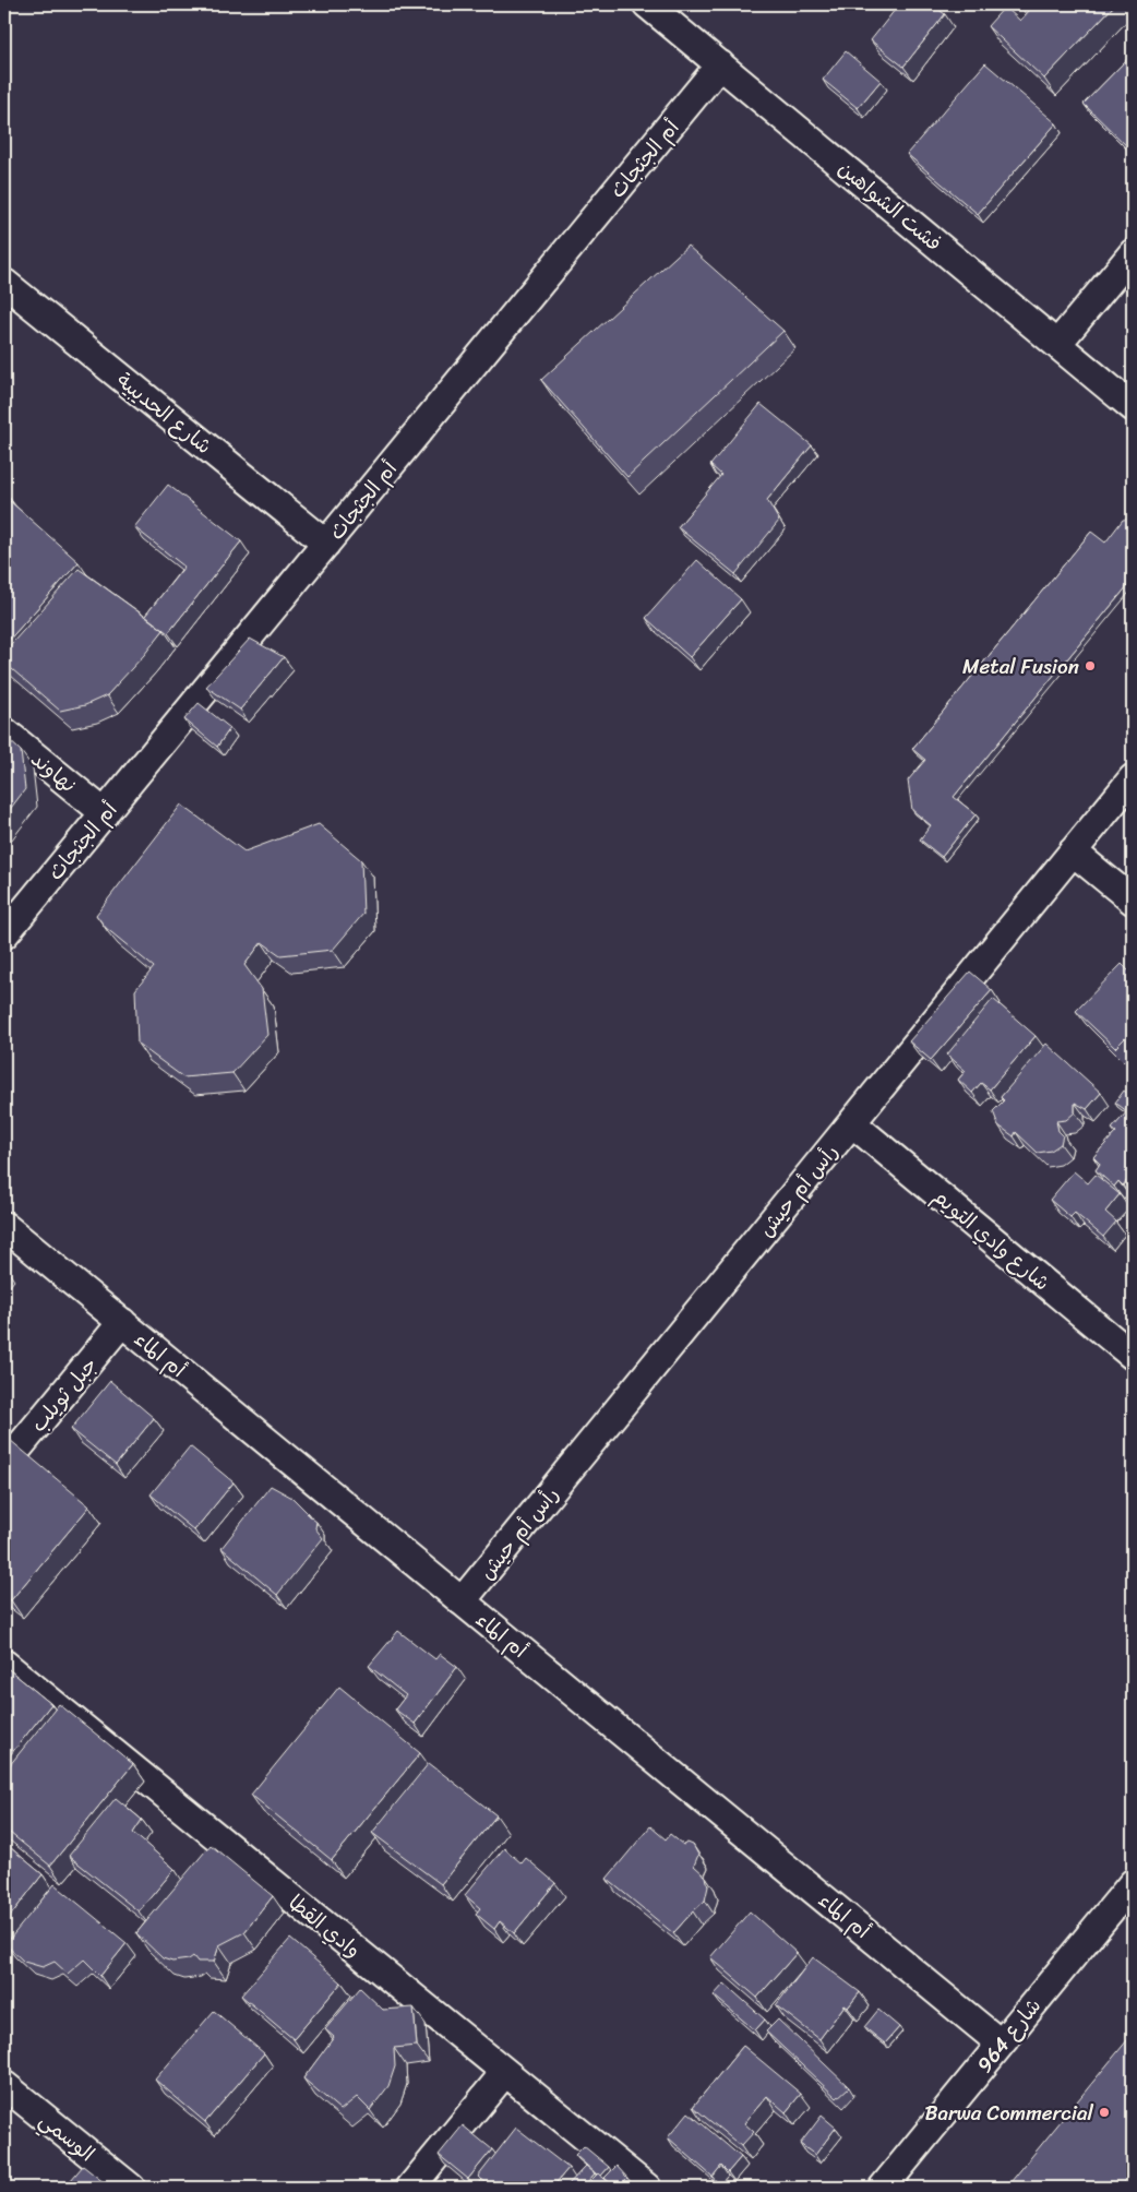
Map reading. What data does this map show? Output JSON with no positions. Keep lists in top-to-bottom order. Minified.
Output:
{"streets":{"street":["أم الجثجاث","فشت الشواهين","شارع الحديبية","نهاوند","رأس أم حيش","شارع وادي التويم","أم الماء","جبل ثويلب","وادي القطا","شارع 964","الوسمي"]},"crossings":[["أم الجثجاث","فشت الشواهين"],["أم الجثجاث","شارع الحديبية"],["أم الجثجاث","نهاوند"],["رأس أم حيش","شارع وادي التويم"],["رأس أم حيش","أم الماء"],["أم الماء","جبل ثويلب"],["أم الماء","شارع 964"]],"places":["Metal Fusion","Barwa Commercial"]}
